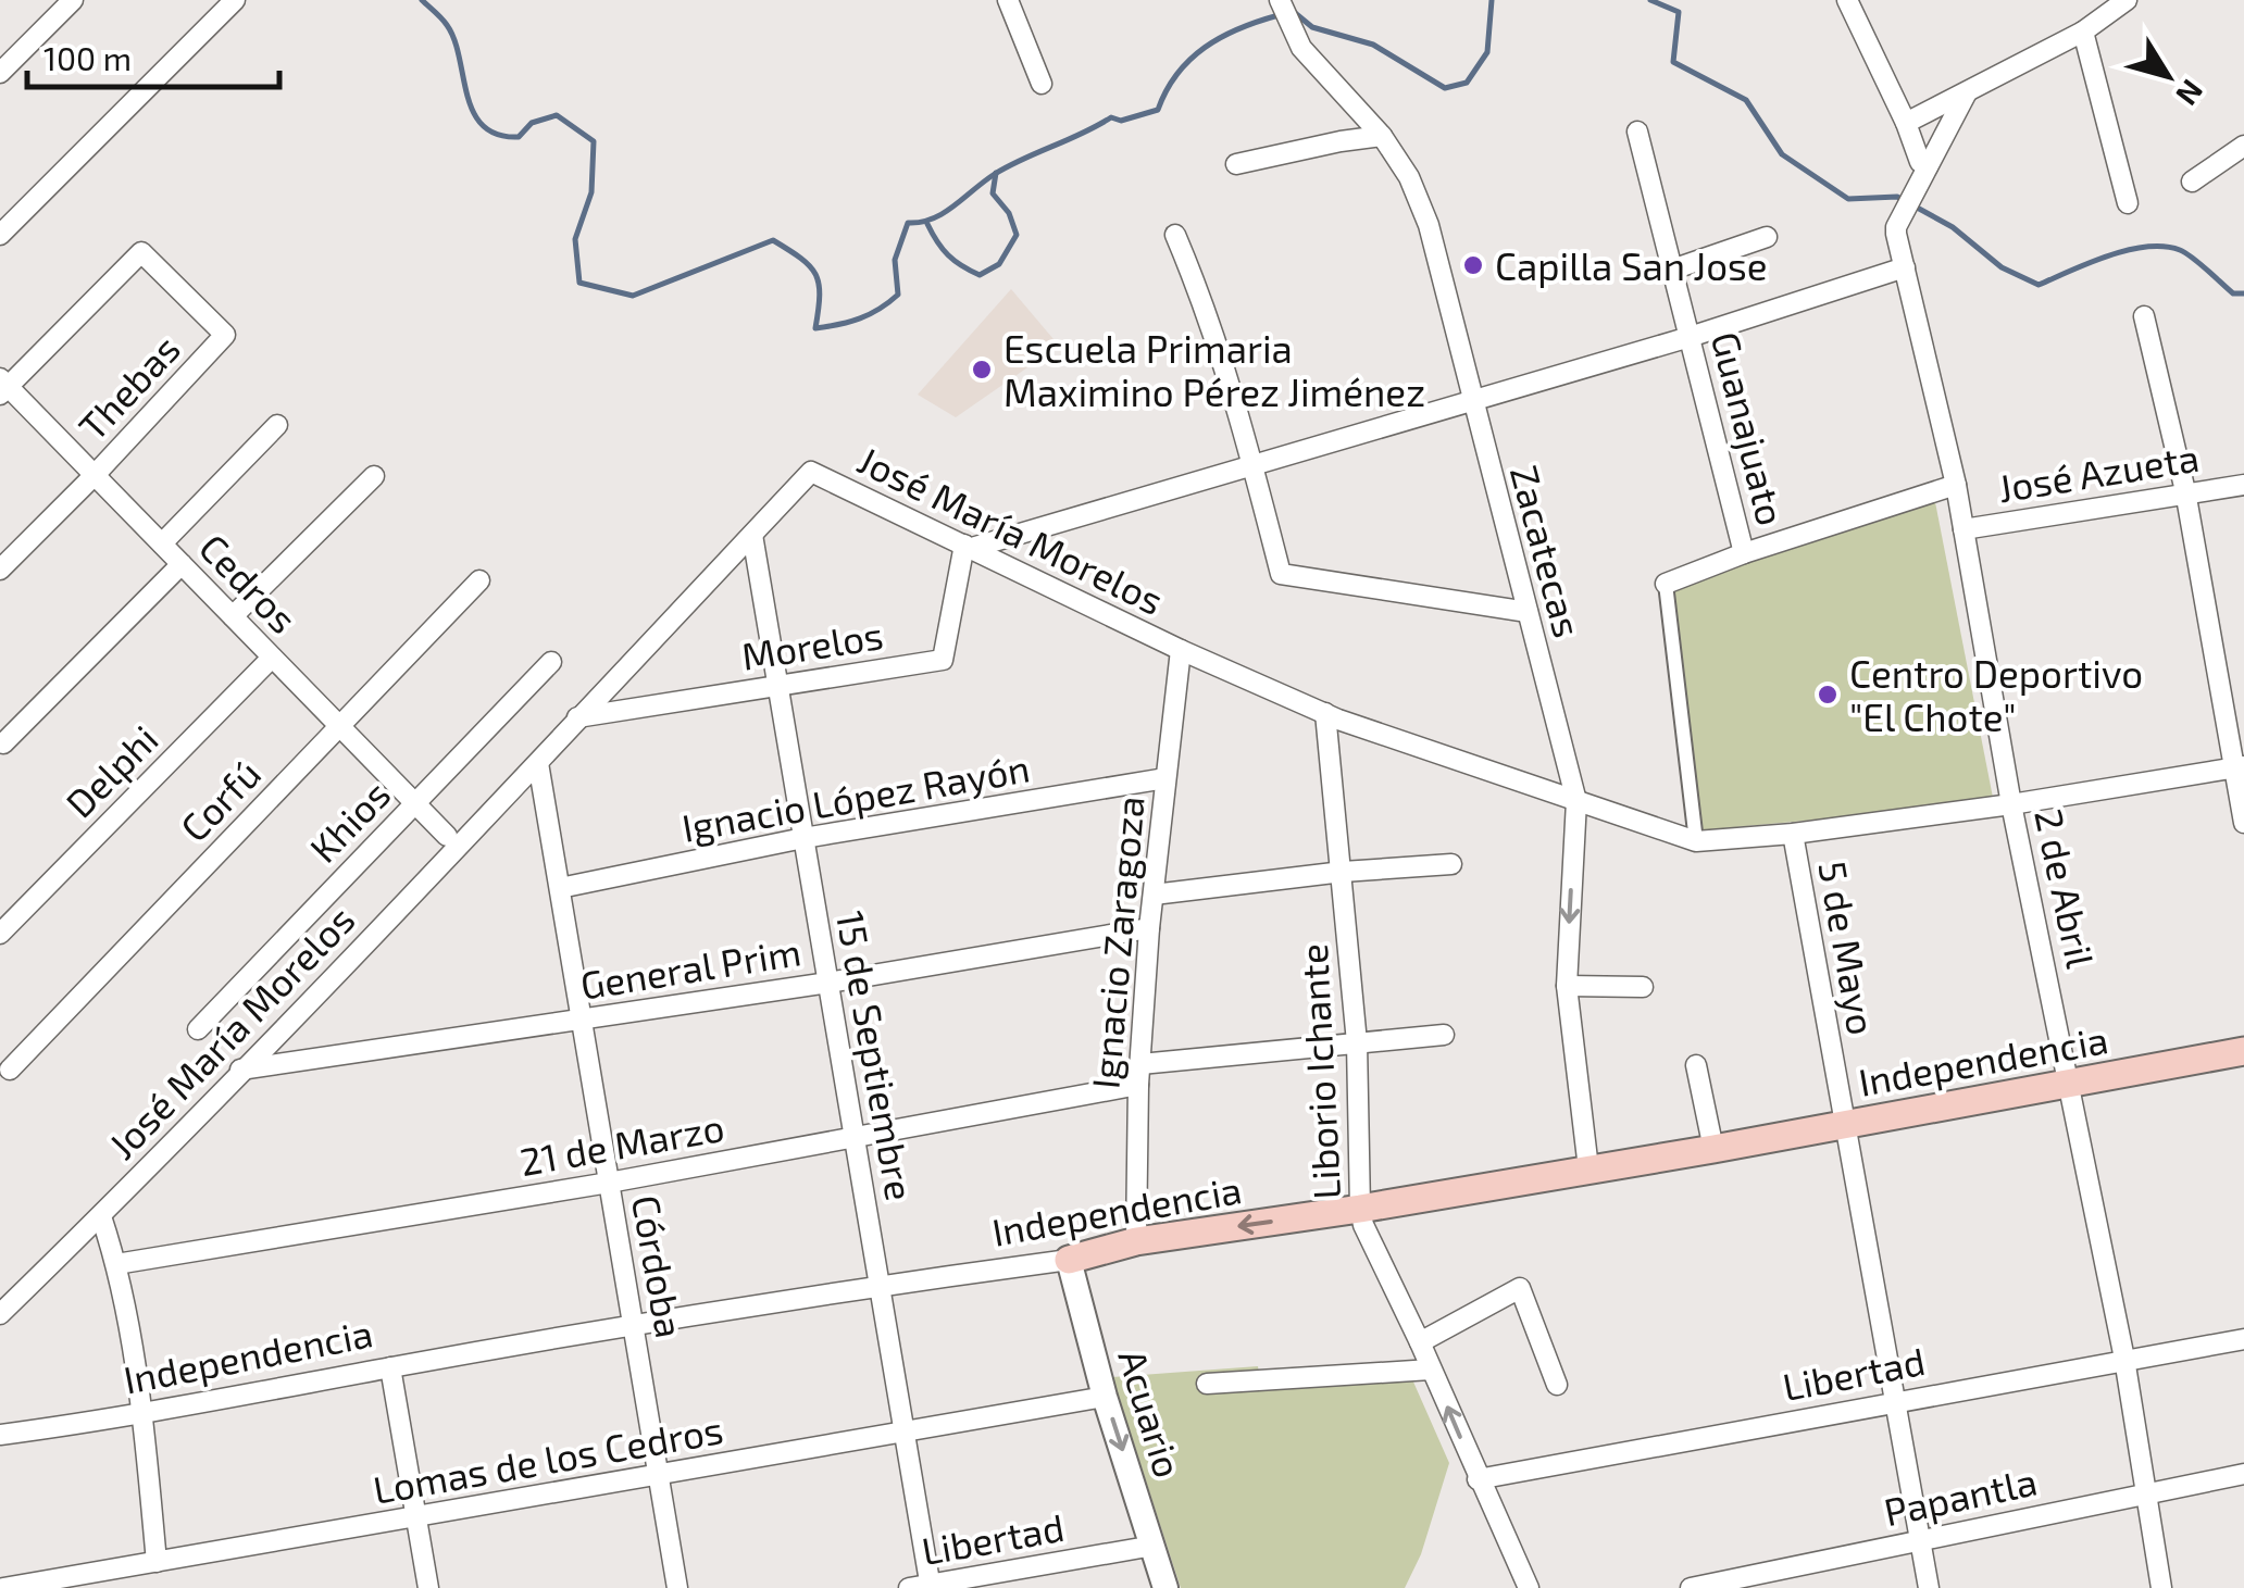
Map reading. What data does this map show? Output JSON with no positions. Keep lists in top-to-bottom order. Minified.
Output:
{"streets":{"main road":["Independencia"],"street":["Thebas","Guanajuato","José Azueta","José María Morelos","Zacatecas","Cedros","Morelos","Delphi","Ignacio López Rayón","Corfú","Khios","2 de Abril","Ignacio Zaragoza","5 de Mayo","General Prim","15 de Septiembre","Liborio Ichante","21 de Marzo","Córdoba","Libertad","Acuario","Lomas de los Cedros","Papantla"]},"crossings":[["Thebas","Cedros"],["José Azueta","2 de Abril"],["José María Morelos","Zacatecas"],["José María Morelos","Morelos"],["José María Morelos","2 de Abril"],["José María Morelos","Ignacio Zaragoza"],["José María Morelos","5 de Mayo"],["José María Morelos","General Prim"],["José María Morelos","15 de Septiembre"],["José María Morelos","Liborio Ichante"],["José María Morelos","Córdoba"],["Zacatecas","Independencia"],["Cedros","Delphi"],["Cedros","Corfú"],["Cedros","Khios"],["Morelos","15 de Septiembre"],["Ignacio López Rayón","Ignacio Zaragoza"],["Ignacio López Rayón","15 de Septiembre"],["Ignacio López Rayón","Córdoba"],["2 de Abril","Independencia"],["2 de Abril","Libertad"],["2 de Abril","Papantla"],["Ignacio Zaragoza","General Prim"],["Ignacio Zaragoza","Independencia"],["Ignacio Zaragoza","21 de Marzo"],["5 de Mayo","Independencia"],["5 de Mayo","Libertad"],["5 de Mayo","Papantla"],["General Prim","15 de Septiembre"],["General Prim","Córdoba"],["15 de Septiembre","Independencia"],["15 de Septiembre","21 de Marzo"],["15 de Septiembre","Libertad"],["15 de Septiembre","Lomas de los Cedros"],["Independencia","Liborio Ichante"],["Independencia","Córdoba"],["Independencia","Acuario"],["Liborio Ichante","21 de Marzo"],["Liborio Ichante","Libertad"],["21 de Marzo","Córdoba"],["Córdoba","Lomas de los Cedros"],["Libertad","Acuario"],["Acuario","Lomas de los Cedros"]],"one_way":["Acuario"],"places":["Capilla San Jose","Escuela Primaria Maximino Pérez Jiménez","Centro Deportivo \"El Chote\""],"scale_bar":"100 m","north":"bottom right"}
